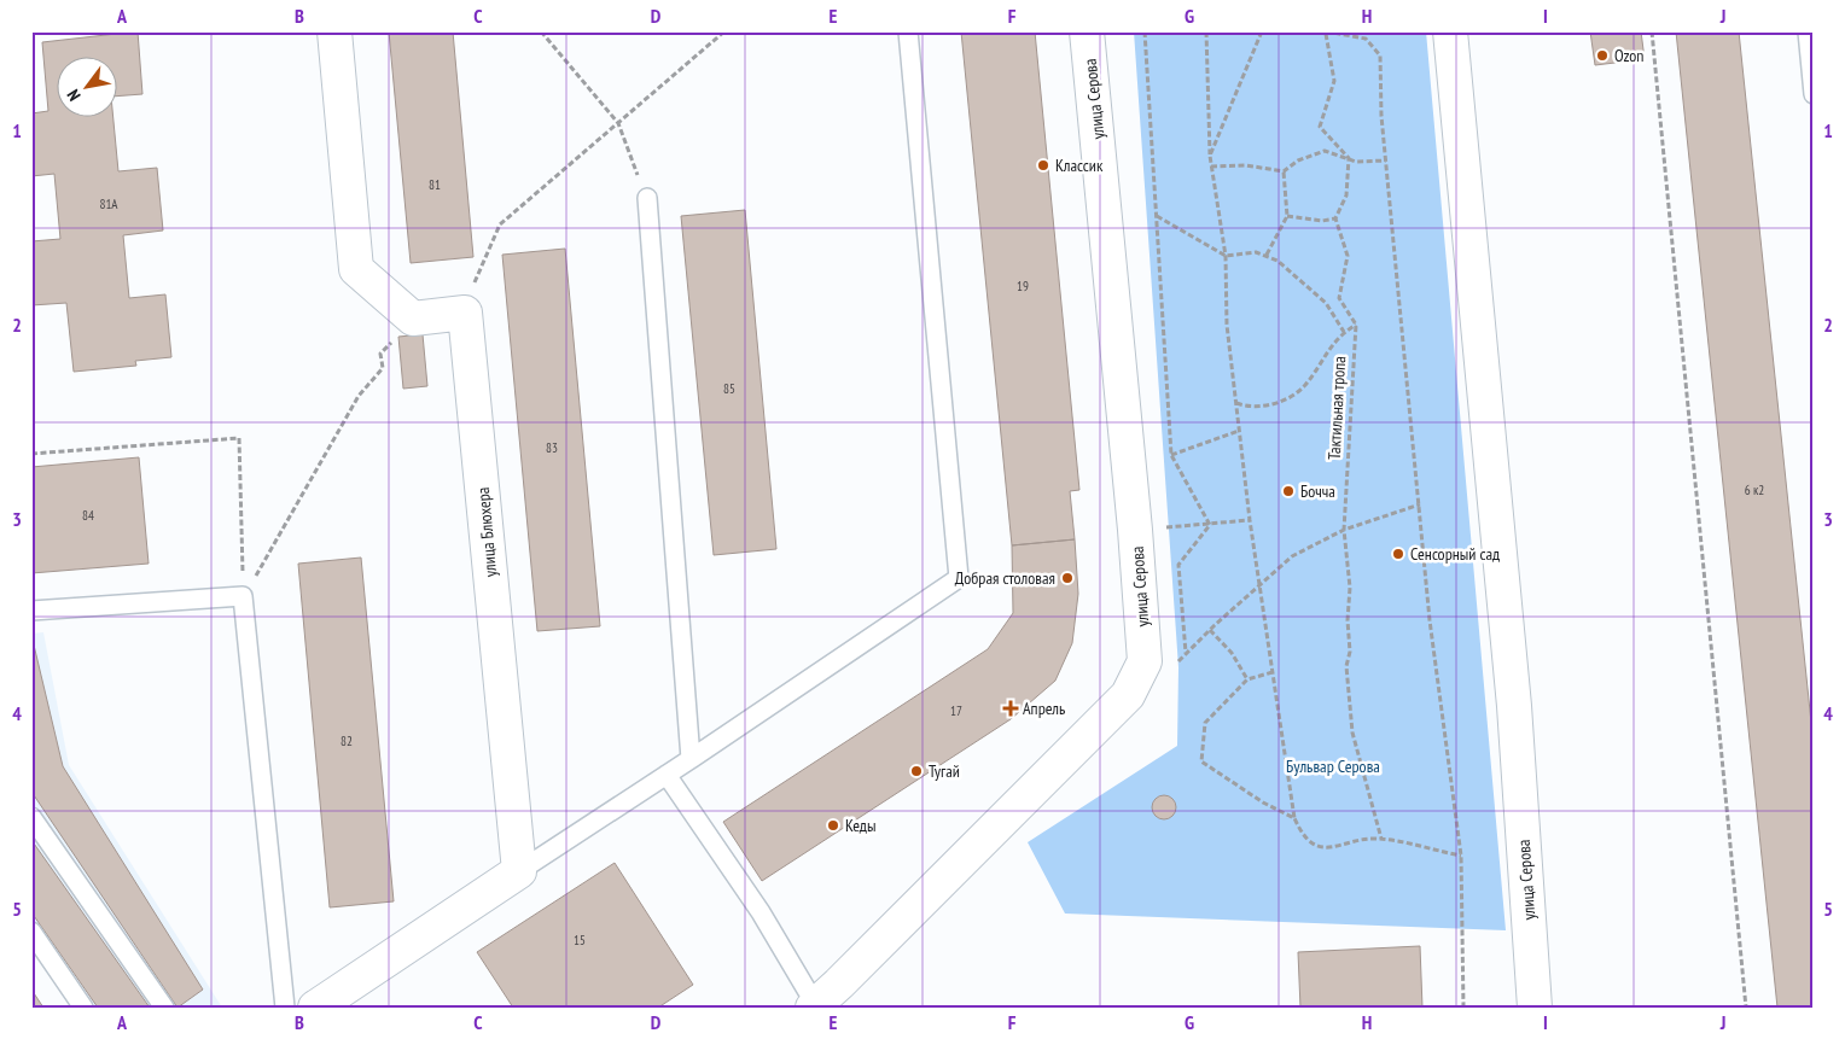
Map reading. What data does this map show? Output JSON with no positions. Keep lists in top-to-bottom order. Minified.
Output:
{"streets":{"street":["улица Серова","улица Блюхера"],"path":["Тактильная тропа"]},"parks":["Бульвар Серова"],"places":{"other":["Ozon","Классик","Бочча","Сенсорный сад","Добрая столовая","Тугай","Кеды"],"health":["Апрель"]},"house_numbers":["81","81А","19","85","83","6 к2","84","17","82","15"],"north":"bottom left","grid":{"columns":["A","B","C","D","E","F","G","H","I","J"],"rows":["1","2","3","4","5"]}}
